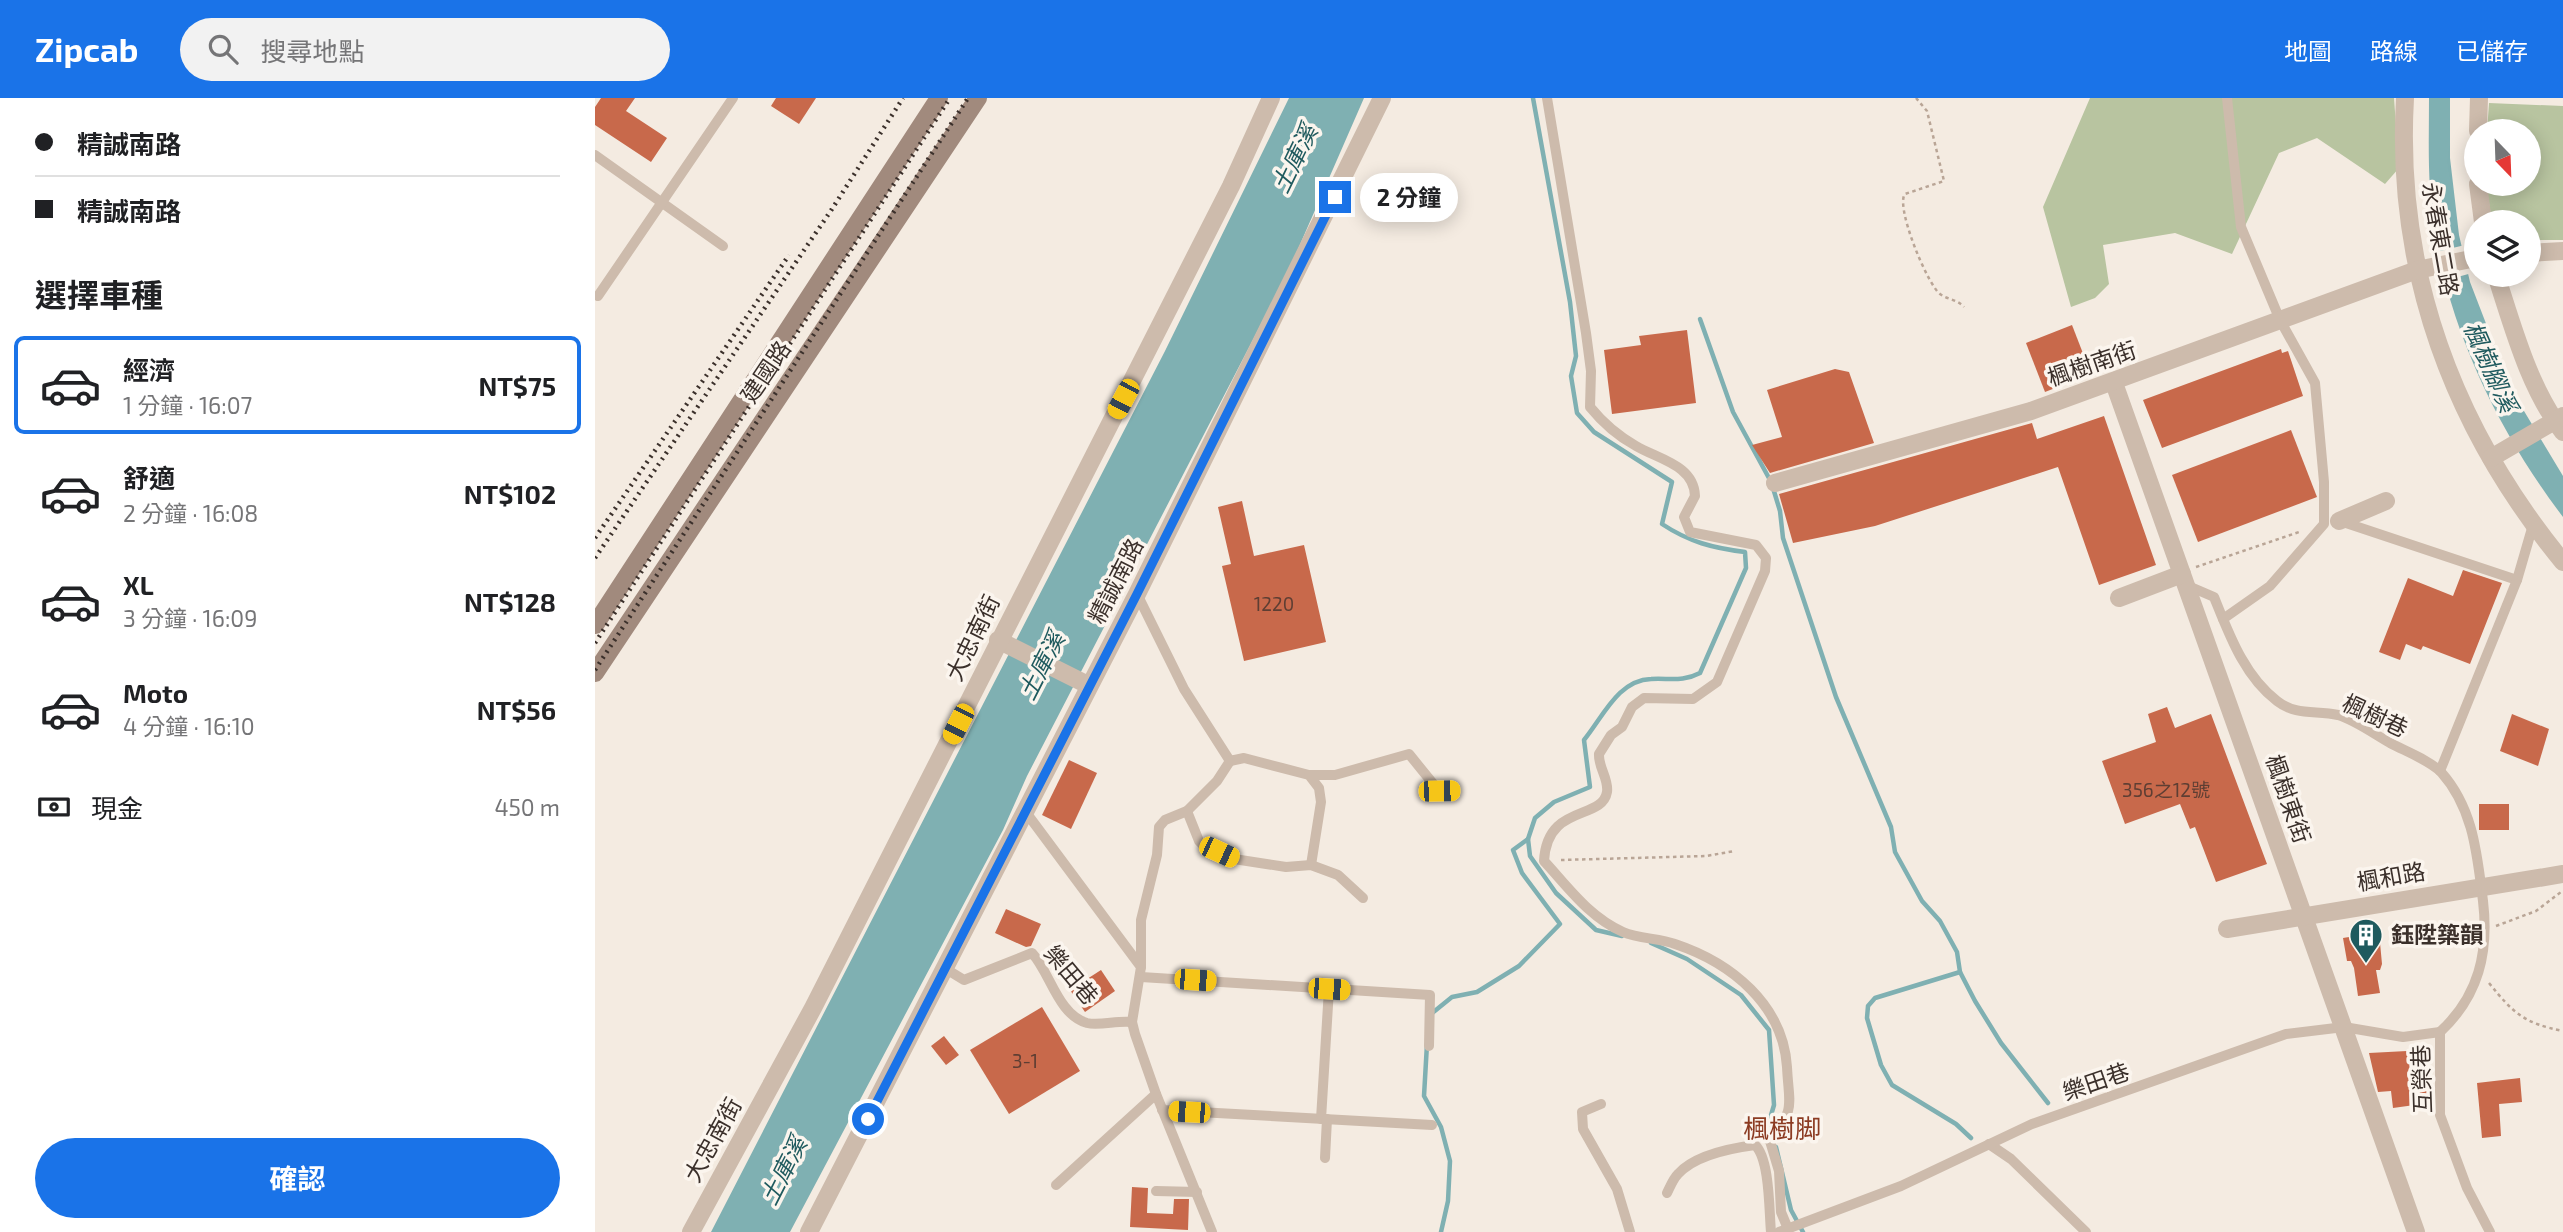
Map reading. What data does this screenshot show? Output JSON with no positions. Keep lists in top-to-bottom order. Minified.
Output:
{"streets":{"main road":["建國路"],"street":["永春東二路","楓樹南街","精誠南路","大忠南街","楓樹東街","楓和路"],"lane":["楓樹巷","樂田巷","互榮巷"]},"crossings":[["永春東二路","楓樹南街"],["楓樹南街","楓樹東街"],["精誠南路","樂田巷"],["楓樹巷","楓樹東街"],["楓樹巷","楓和路"],["楓樹巷","互榮巷"],["楓樹東街","楓和路"],["楓樹東街","樂田巷"],["楓和路","互榮巷"],["樂田巷","互榮巷"]],"districts":["楓樹脚"],"water":["土庫溪","楓樹腳溪"],"places":{"building":["鈺陞築韻"]},"house_numbers":["1220","356之12號","3-1"],"north":"bottom right","page":{"header":"Zipcab","search":"搜尋地點","nav":["地圖","路線","已儲存"],"banner":["精誠南路","精誠南路"],"bubble":"2 分鐘","heading":"選擇車種","list":[{"name":"經濟","note":"1 分鐘 · 16:07","value":"NT$75"},{"name":"舒適","note":"2 分鐘 · 16:08","value":"NT$102"},{"name":"XL","note":"3 分鐘 · 16:09","value":"NT$128"},{"name":"Moto","note":"4 分鐘 · 16:10","value":"NT$56"}],"pay":["現金","450 m"],"buttons":"確認"}}
